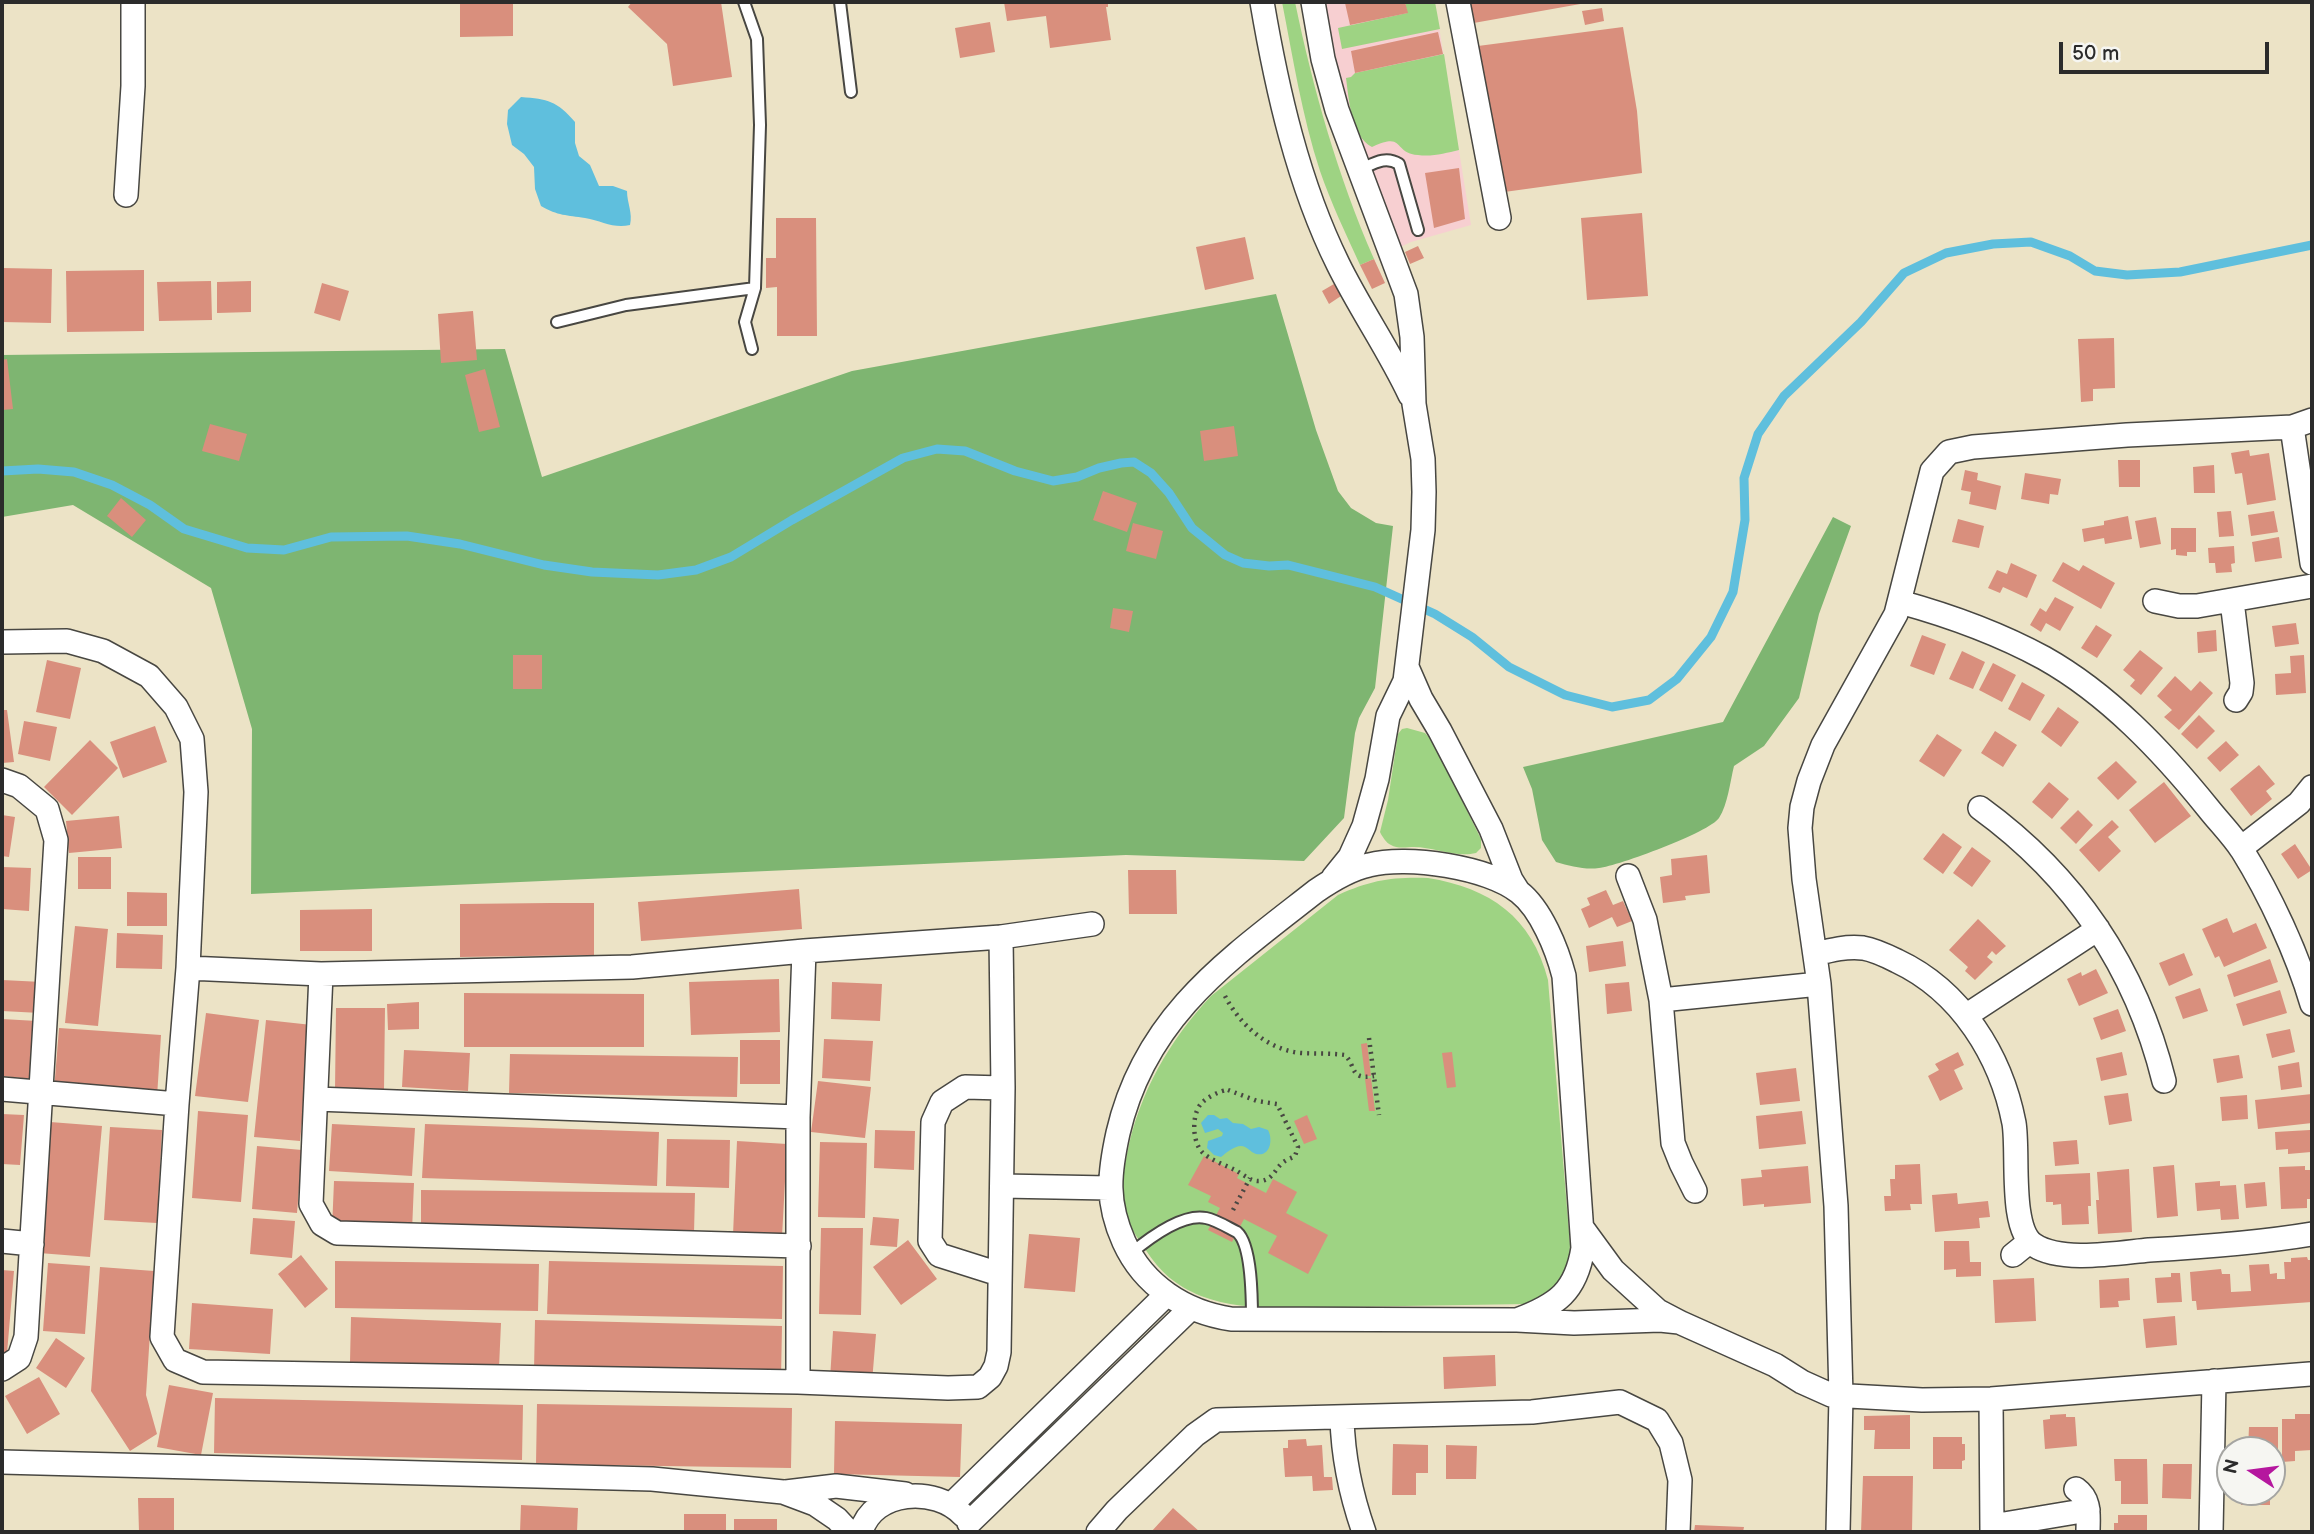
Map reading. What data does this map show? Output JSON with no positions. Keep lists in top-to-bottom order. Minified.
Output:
{"scale_bar":"50 m","north":"left"}
